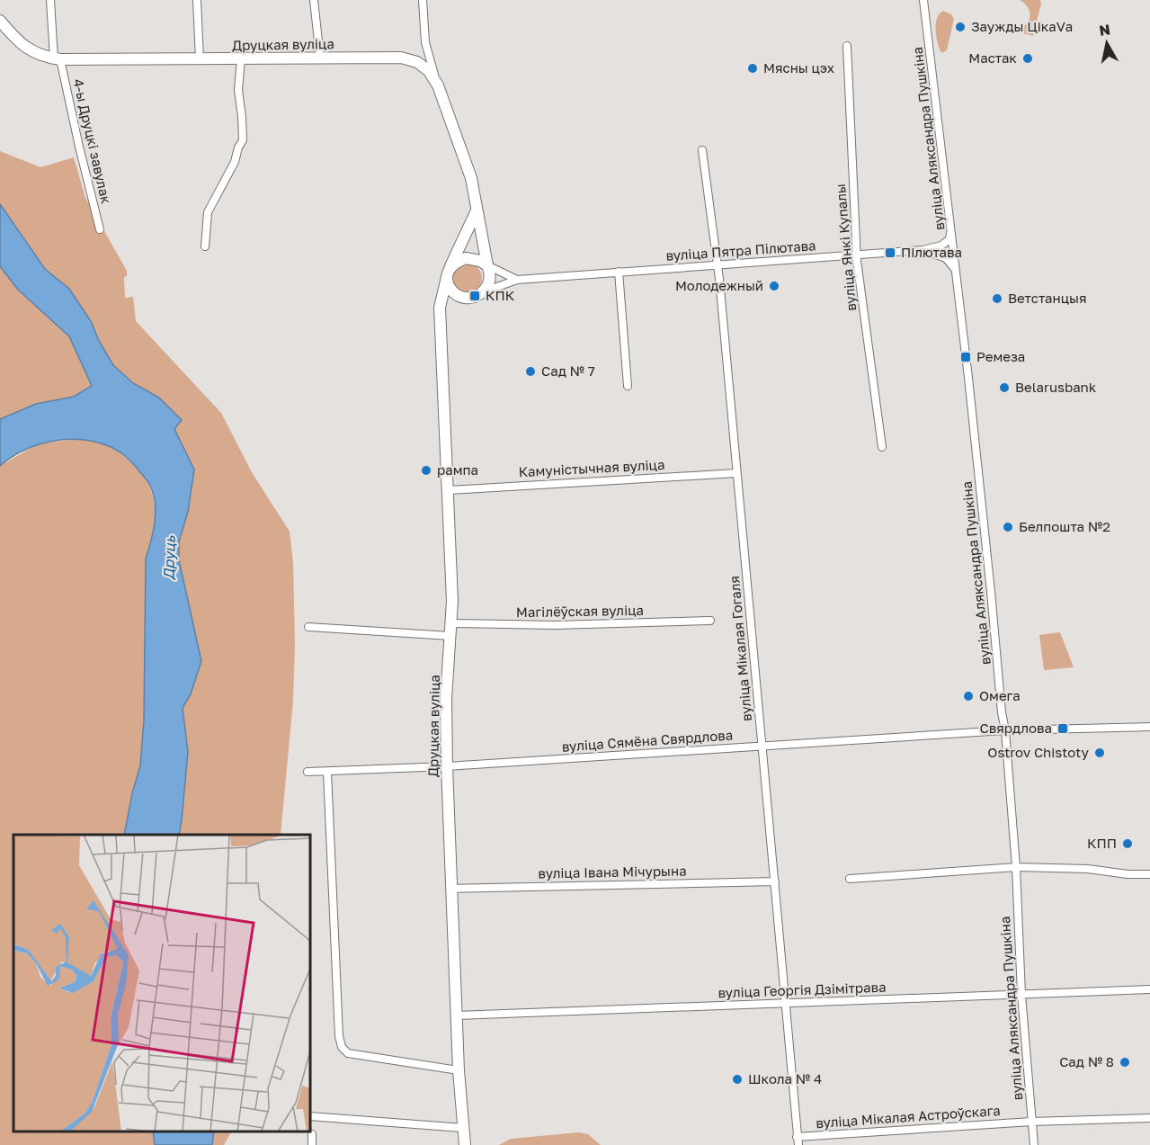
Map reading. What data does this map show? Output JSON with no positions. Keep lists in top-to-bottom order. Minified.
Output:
{"streets":{"main road":["Друцкая вуліца"],"street":["вуліца Аляксандра Пушкіна","4-ы Друцкі завулак","вуліца Янкі Купалы","вуліца Пятра Пілютава","Камуністычная вуліца","Магілёўская вуліца","вуліца Мікалая Гогаля","вуліца Сямёна Свярдлова","вуліца Івана Мічурына","вуліца Георгія Дзімітрава","вуліца Мікалая Астроўскага"]},"crossings":[["Друцкая вуліца","4-ы Друцкі завулак"],["Друцкая вуліца","вуліца Пятра Пілютава"],["Друцкая вуліца","Камуністычная вуліца"],["Друцкая вуліца","Магілёўская вуліца"],["Друцкая вуліца","вуліца Сямёна Свярдлова"],["Друцкая вуліца","вуліца Івана Мічурына"],["Друцкая вуліца","вуліца Георгія Дзімітрава"],["вуліца Аляксандра Пушкіна","вуліца Пятра Пілютава"],["вуліца Аляксандра Пушкіна","вуліца Сямёна Свярдлова"],["вуліца Аляксандра Пушкіна","вуліца Георгія Дзімітрава"],["вуліца Аляксандра Пушкіна","вуліца Мікалая Астроўскага"],["вуліца Янкі Купалы","вуліца Пятра Пілютава"],["вуліца Пятра Пілютава","вуліца Мікалая Гогаля"],["Камуністычная вуліца","вуліца Мікалая Гогаля"],["вуліца Мікалая Гогаля","вуліца Сямёна Свярдлова"],["вуліца Мікалая Гогаля","вуліца Івана Мічурына"],["вуліца Мікалая Гогаля","вуліца Георгія Дзімітрава"],["вуліца Мікалая Гогаля","вуліца Мікалая Астроўскага"]],"water":["Друць"],"places":{"other":["Заужды ЦікаVа","Мастак","Мясны цэх","Молодежный","Ветстанцыя","Сад № 7","Belarusbank","рампа","Белпошта №2","Омега","Ostrov Chistoty","КПП","Сад № 8","Школа № 4"],"transit":["Пілютава","КПК","Ремеза","Свярдлова"]},"north":"top"}
